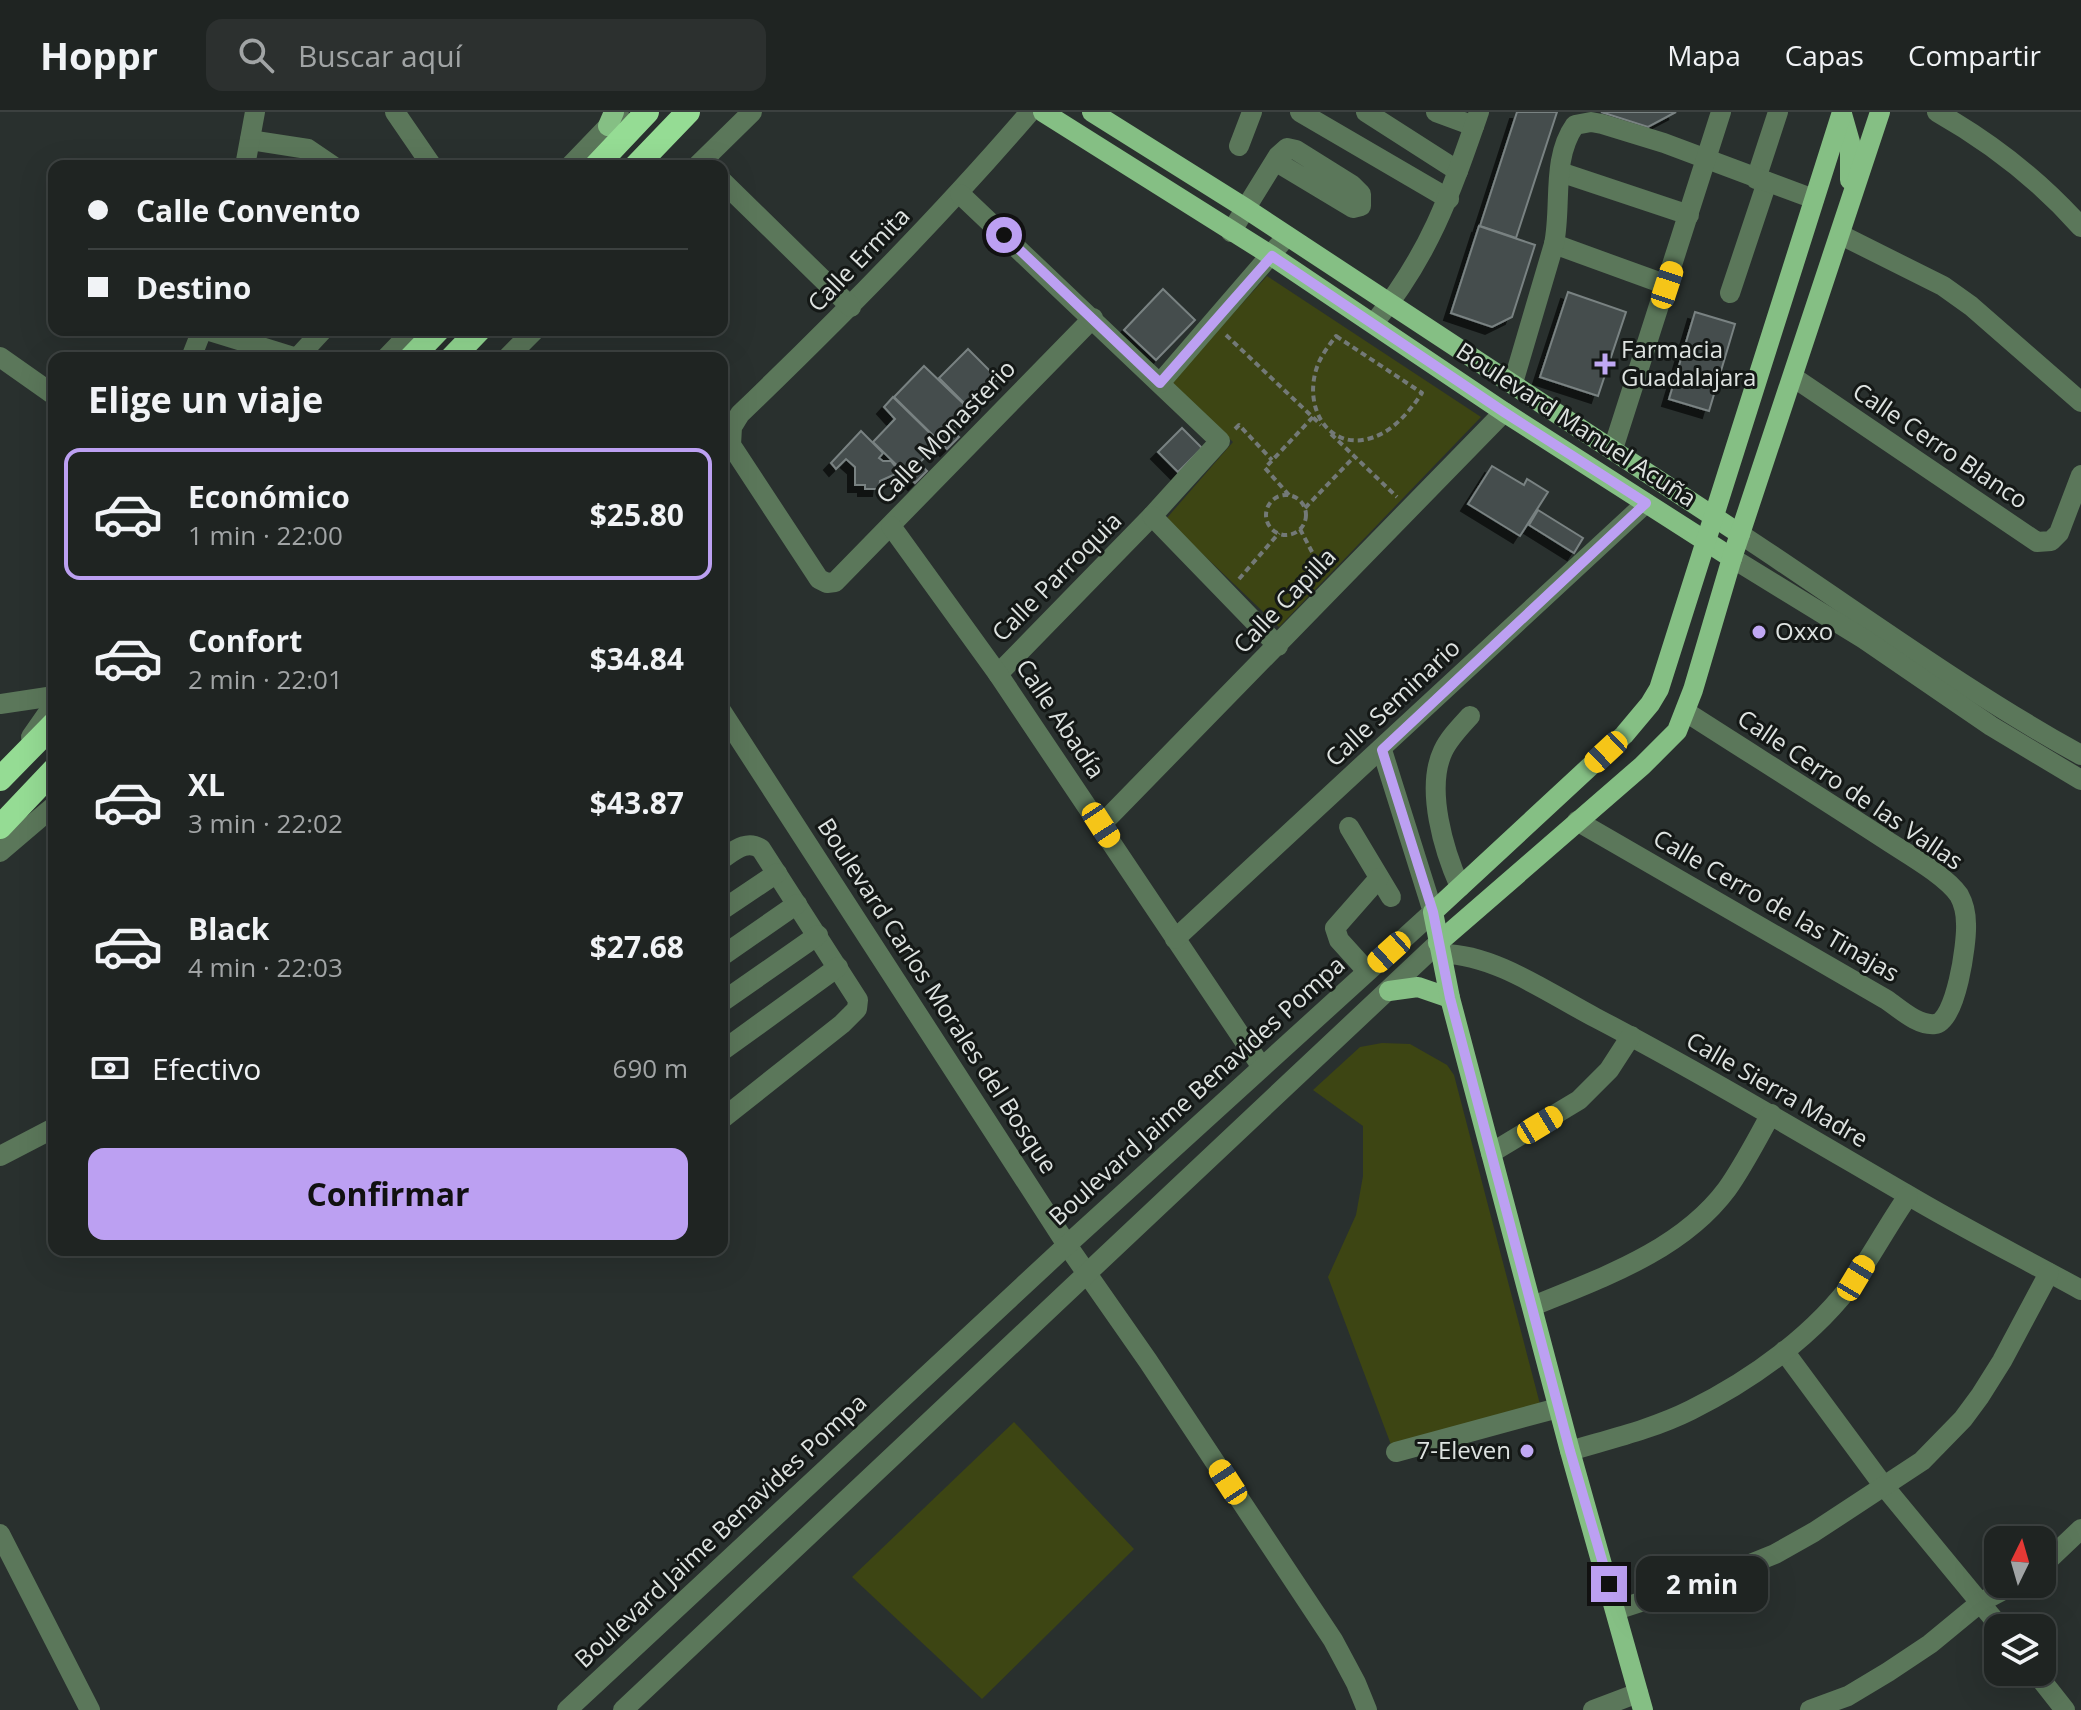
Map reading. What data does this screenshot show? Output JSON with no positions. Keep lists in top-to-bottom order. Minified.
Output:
{"streets":{"main road":["Boulevard Manuel Acuña","Boulevard Jaime Benavides Pompa"],"street":["Calle Ermita","Calle Monasterio","Calle Cerro Blanco","Calle Parroquia","Calle Capilla","Calle Seminario","Calle Abadía","Calle Cerro de las Vallas","Calle Cerro de las Tinajas","Boulevard Carlos Morales del Bosque","Calle Sierra Madre"]},"crossings":[["Calle Ermita","Calle Monasterio"],["Boulevard Manuel Acuña","Calle Capilla"],["Boulevard Manuel Acuña","Calle Seminario"],["Boulevard Manuel Acuña","Boulevard Jaime Benavides Pompa"],["Calle Monasterio","Calle Abadía"],["Calle Parroquia","Calle Abadía"],["Calle Capilla","Calle Abadía"],["Calle Seminario","Calle Abadía"],["Calle Abadía","Boulevard Jaime Benavides Pompa"],["Calle Cerro de las Vallas","Calle Cerro de las Tinajas"],["Boulevard Carlos Morales del Bosque","Boulevard Jaime Benavides Pompa"]],"places":{"health":["Farmacia Guadalajara"],"other":["Oxxo","7-Eleven"]},"north":"top","page":{"header":"Hoppr","search":"Buscar aquí","nav":["Mapa","Capas","Compartir"],"banner":["Calle Convento","Destino"],"heading":"Elige un viaje","list":[{"name":"Económico","note":"1 min · 22:00","value":"$25.80"},{"name":"Confort","note":"2 min · 22:01","value":"$34.84"},{"name":"XL","note":"3 min · 22:02","value":"$43.87"},{"name":"Black","note":"4 min · 22:03","value":"$27.68"}],"pay":["Efectivo","690 m"],"buttons":"Confirmar","bubble":"2 min"}}
